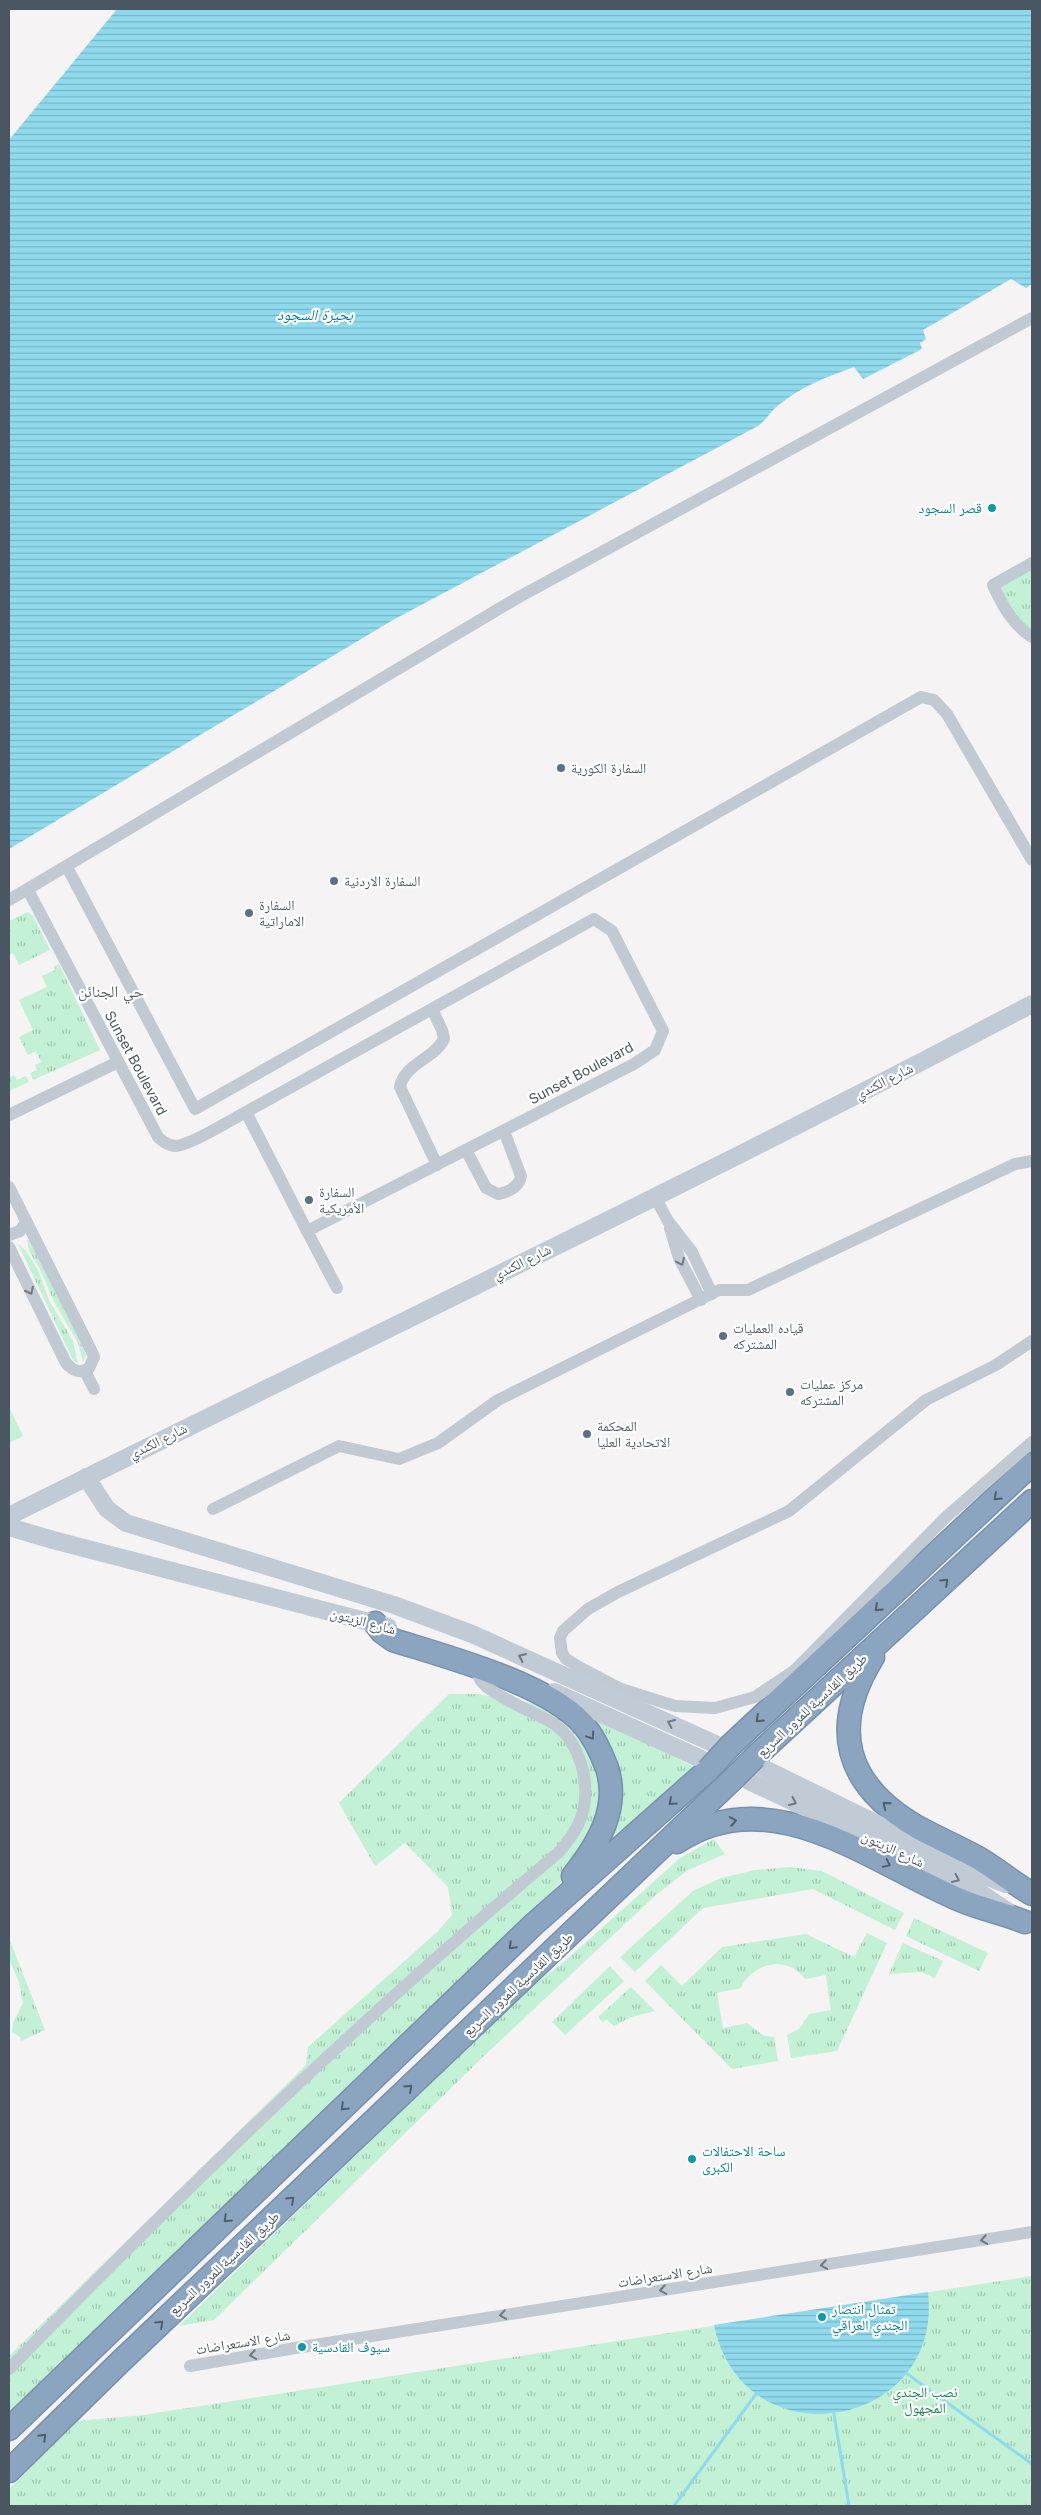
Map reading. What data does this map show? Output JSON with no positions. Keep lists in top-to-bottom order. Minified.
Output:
{"streets":{"highway":["طريق القادسية للمرور السريع"],"main road":["شارع الكندي","شارع الزيتون"],"street":["Sunset Boulevard","شارع الاستعراضات"]},"crossings":[["شارع الكندي","شارع الزيتون"],["شارع الزيتون","طريق القادسية للمرور السريع"]],"one_way":["شارع الاستعراضات"],"districts":["حي الجنائن"],"water":["بحيرة السجود"],"parks":["نصب الجندي المجهول"],"places":["قصر السجود","السفارة الكورية","السفارة الاردنية","السفارة الاماراتية","السفارة الأمريكية","قياده العمليات المشتركه","مركز عمليات المشتركه","المحكمة الاتحادية العليا","ساحة الاحتفالات الكبرى","تمثال انتصار الجندي العراقي","سيوف القادسية"]}
